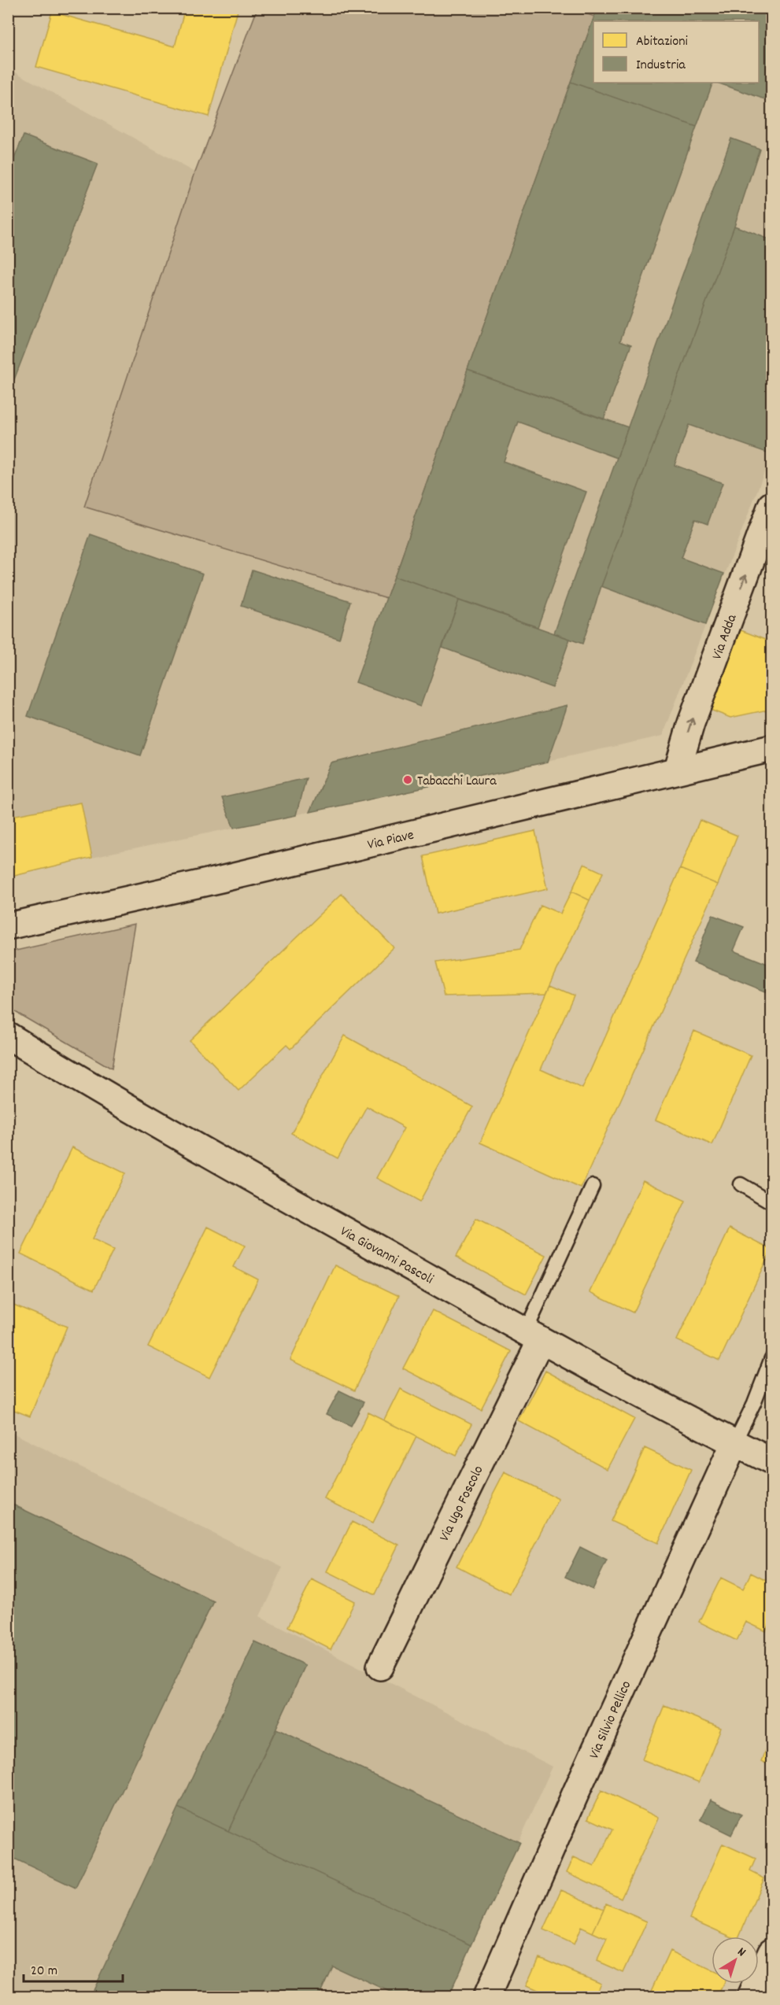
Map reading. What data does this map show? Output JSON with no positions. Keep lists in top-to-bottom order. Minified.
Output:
{"streets":{"street":["Via Adda","Via Piave","Via Giovanni Pascoli","Via Ugo Foscolo","Via Silvio Pellico"]},"crossings":[["Via Adda","Via Piave"],["Via Giovanni Pascoli","Via Ugo Foscolo"],["Via Giovanni Pascoli","Via Silvio Pellico"]],"one_way":["Via Adda"],"places":["Tabacchi Laura"],"legend":["Abitazioni","Industria"],"scale_bar":"20 m","north":"top right"}
